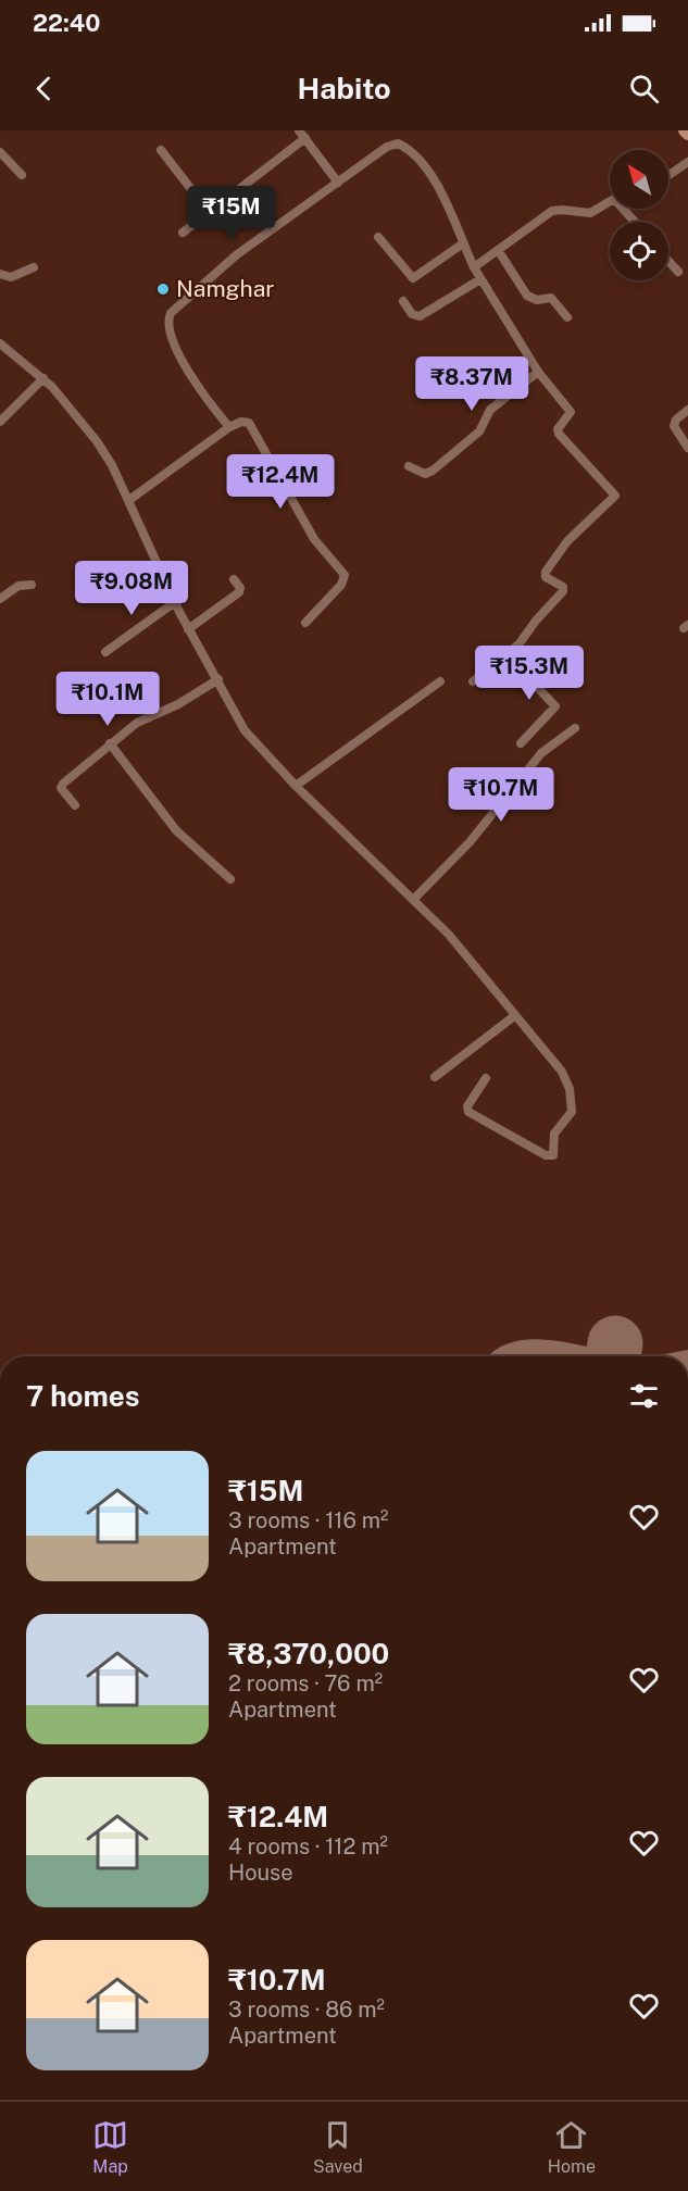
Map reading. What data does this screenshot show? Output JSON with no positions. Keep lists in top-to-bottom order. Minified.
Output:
{"places":["Namghar"],"north":"top left","page":{"status":"22:40","header":"Habito","price":["₹15M","₹8.37M","₹12.4M","₹9.08M","₹15.3M","₹10.1M","₹10.7M"],"heading":"7 homes","list":[{"name":"₹15M","note":"3 rooms · 116 m² · Apartment"},{"name":"₹8,370,000","note":"2 rooms · 76 m² · Apartment"},{"name":"₹12.4M","note":"4 rooms · 112 m² · House"},{"name":"₹10.7M","note":"3 rooms · 86 m² · Apartment"}],"tabs":["Map","Saved","Home"]}}
